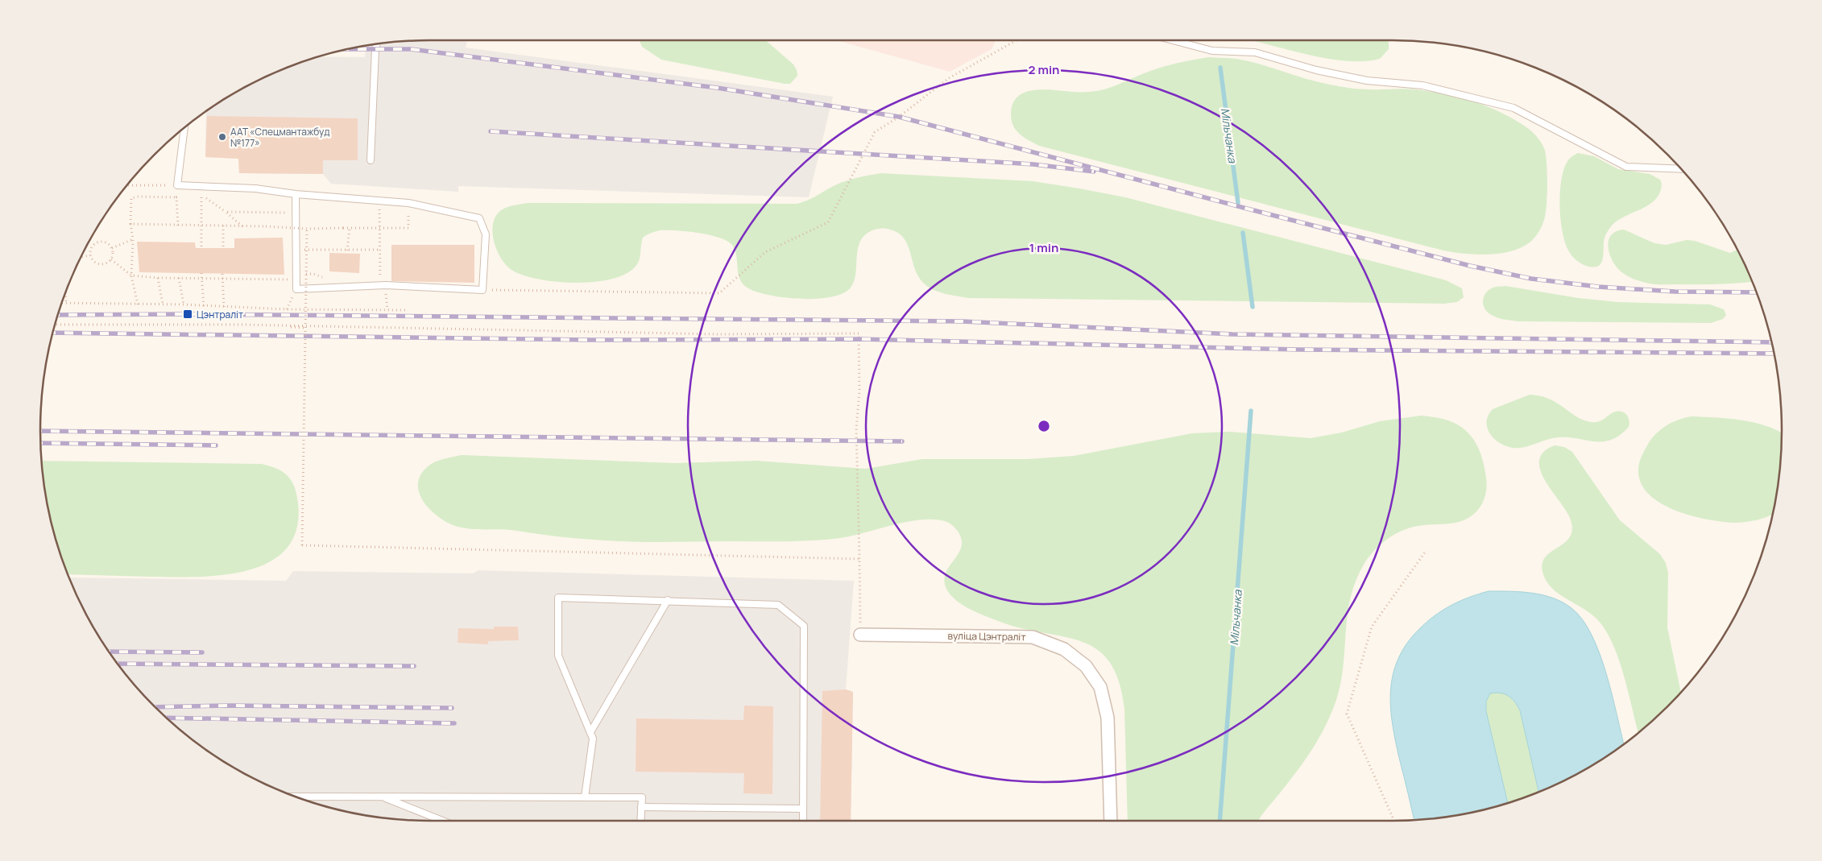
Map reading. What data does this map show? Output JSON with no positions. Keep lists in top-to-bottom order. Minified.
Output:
{"streets":{"street":["вуліца Цэнтраліт"]},"water":["Мільчанка"],"places":{"other":["ААТ «Спецмантажбуд №177»"],"transit":["Цэнтраліт"]},"rings":["2 min","1 min"]}
